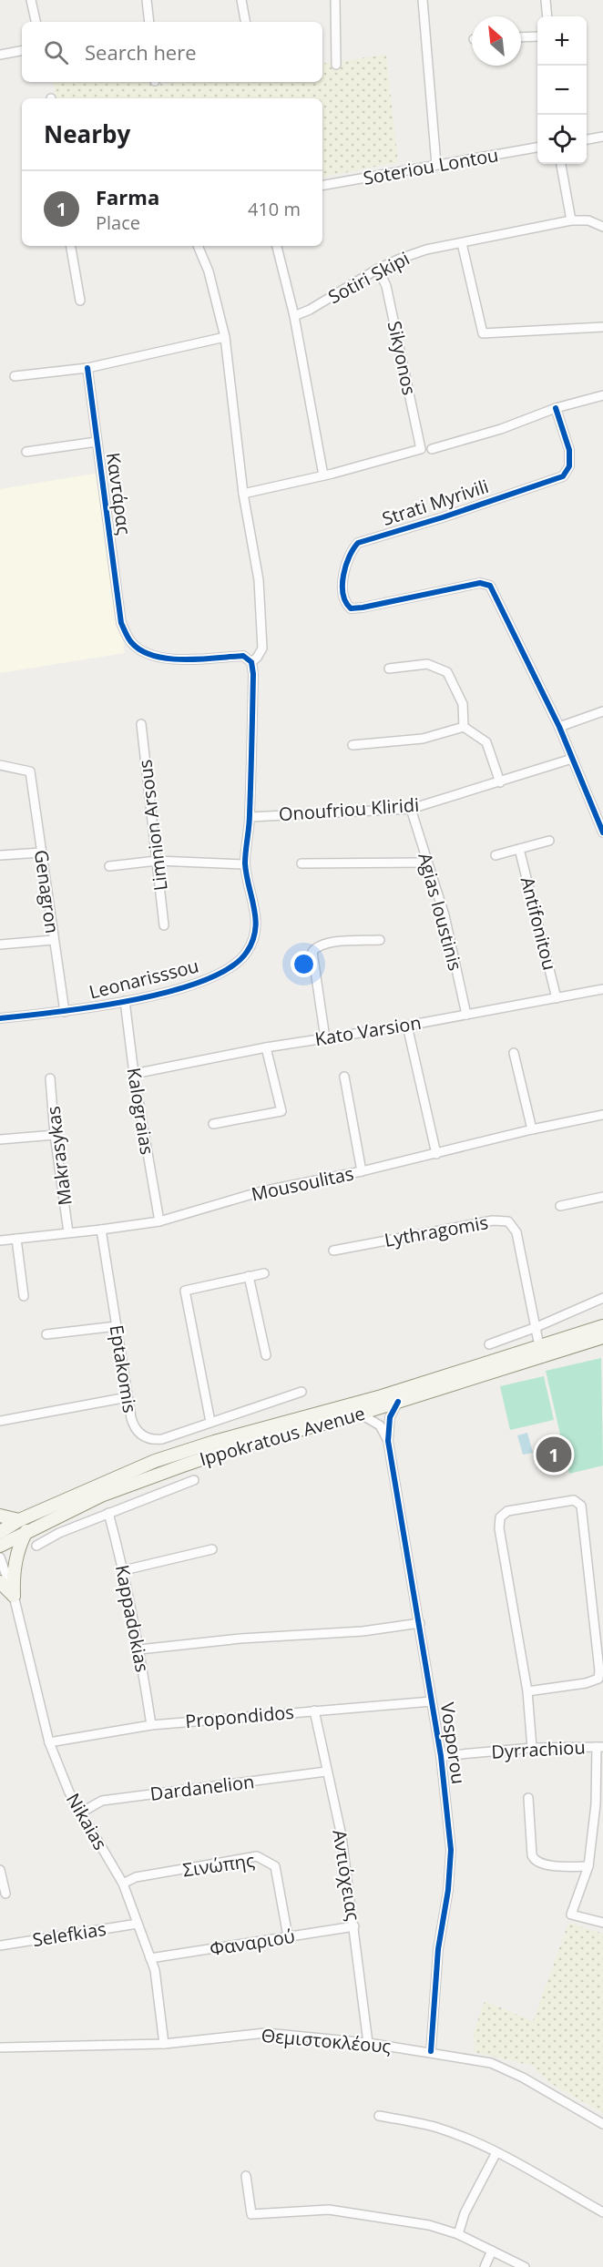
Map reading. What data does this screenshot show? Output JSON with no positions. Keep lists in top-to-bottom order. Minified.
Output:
{"streets":{"main road":["Ippokratous Avenue"],"street":["Soteriou Lontou","Sotiri Skipi","Sikyonos","Καντάρας","Strati Myrivili","Onoufriou Kliridi","Limnion Arsous","Genagron","Agias Ioustinis","Antifonitou","Leonarisssou","Kato Varsion","Kalograias","Makrasykas","Mousoulitas","Lythragomis","Eptakomis","Kappadokias","Propondidos","Vosporou","Dyrrachiou","Dardanelion","Nikaias","Σινώπης","Αντιόχειας","Selefkias","Φαναριού","Θεμιστοκλέους"]},"crossings":[["Sotiri Skipi","Sikyonos"],["Καντάρας","Leonarisssou"],["Onoufriou Kliridi","Agias Ioustinis"],["Onoufriou Kliridi","Leonarisssou"],["Genagron","Leonarisssou"],["Agias Ioustinis","Kato Varsion"],["Antifonitou","Kato Varsion"],["Leonarisssou","Kalograias"],["Kato Varsion","Kalograias"],["Kalograias","Mousoulitas"],["Makrasykas","Mousoulitas"],["Mousoulitas","Eptakomis"],["Lythragomis","Ippokratous Avenue"],["Kappadokias","Propondidos"],["Propondidos","Vosporou"],["Propondidos","Nikaias"],["Propondidos","Αντιόχειας"],["Vosporou","Dyrrachiou"],["Vosporou","Θεμιστοκλέους"],["Dardanelion","Nikaias"],["Dardanelion","Αντιόχειας"],["Nikaias","Σινώπης"],["Nikaias","Selefkias"],["Nikaias","Φαναριού"],["Nikaias","Θεμιστοκλέους"],["Σινώπης","Φαναριού"],["Αντιόχειας","Φαναριού"],["Αντιόχειας","Θεμιστοκλέους"]],"north":"top left","page":{"map_buttons":["+","−"],"search":"Search here","heading":"Nearby","list":[{"mark":"1","name":"Farma","note":"Place","value":"410 m"}],"pins":"1"}}
